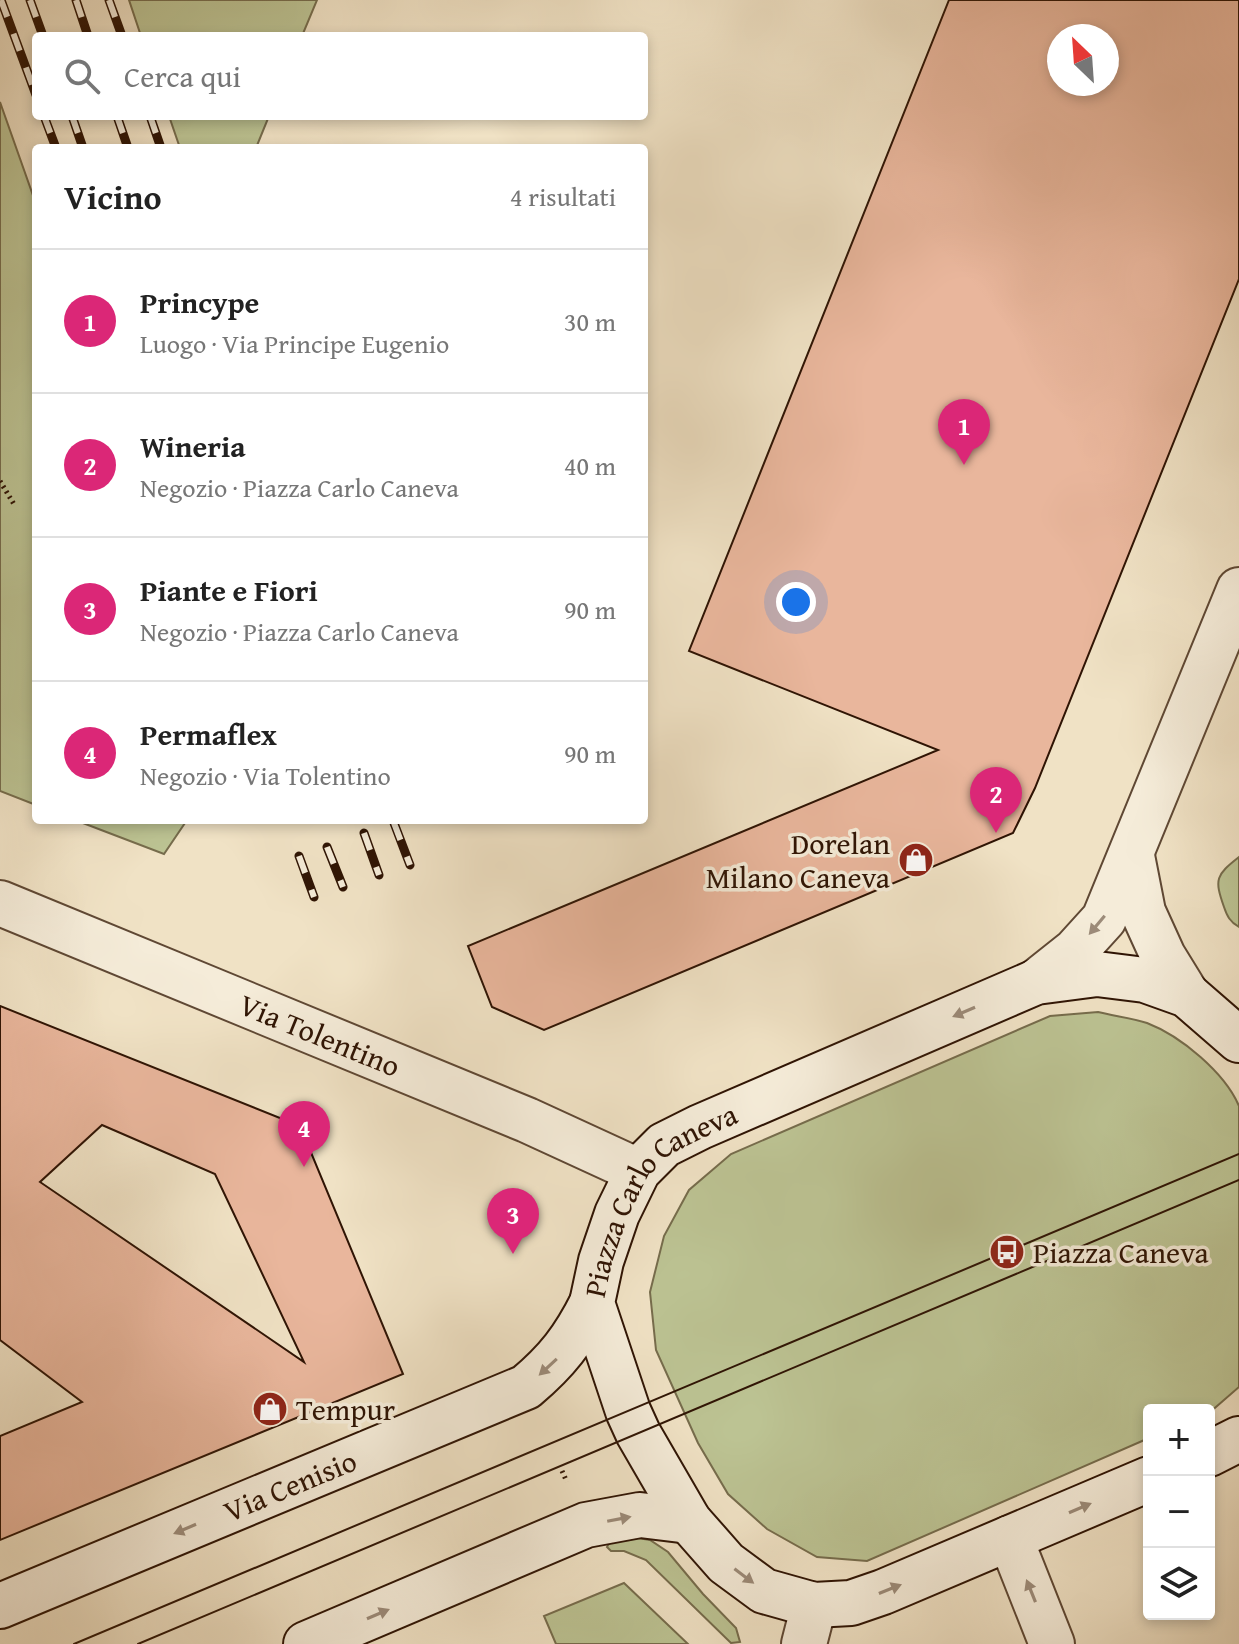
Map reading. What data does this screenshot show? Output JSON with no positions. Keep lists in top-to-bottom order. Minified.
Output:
{"streets":{"main road":["Via Tolentino","Piazza Carlo Caneva","Via Cenisio"]},"crossings":[["Via Tolentino","Piazza Carlo Caneva"],["Piazza Carlo Caneva","Via Cenisio"]],"places":{"shop":["Dorelan Milano Caneva","Tempur"],"bus stop":["Piazza Caneva"]},"north":"top left","page":{"search":"Cerca qui","heading":["Vicino","4 risultati"],"list":[{"mark":"1","name":"Princype","note":"Luogo · Via Principe Eugenio","value":"30 m"},{"mark":"2","name":"Wineria","note":"Negozio · Piazza Carlo Caneva","value":"40 m"},{"mark":"3","name":"Piante e Fiori","note":"Negozio · Piazza Carlo Caneva","value":"90 m"},{"mark":"4","name":"Permaflex","note":"Negozio · Via Tolentino","value":"90 m"}],"pins":["1","2","4","3"],"map_buttons":["+","−"]}}
